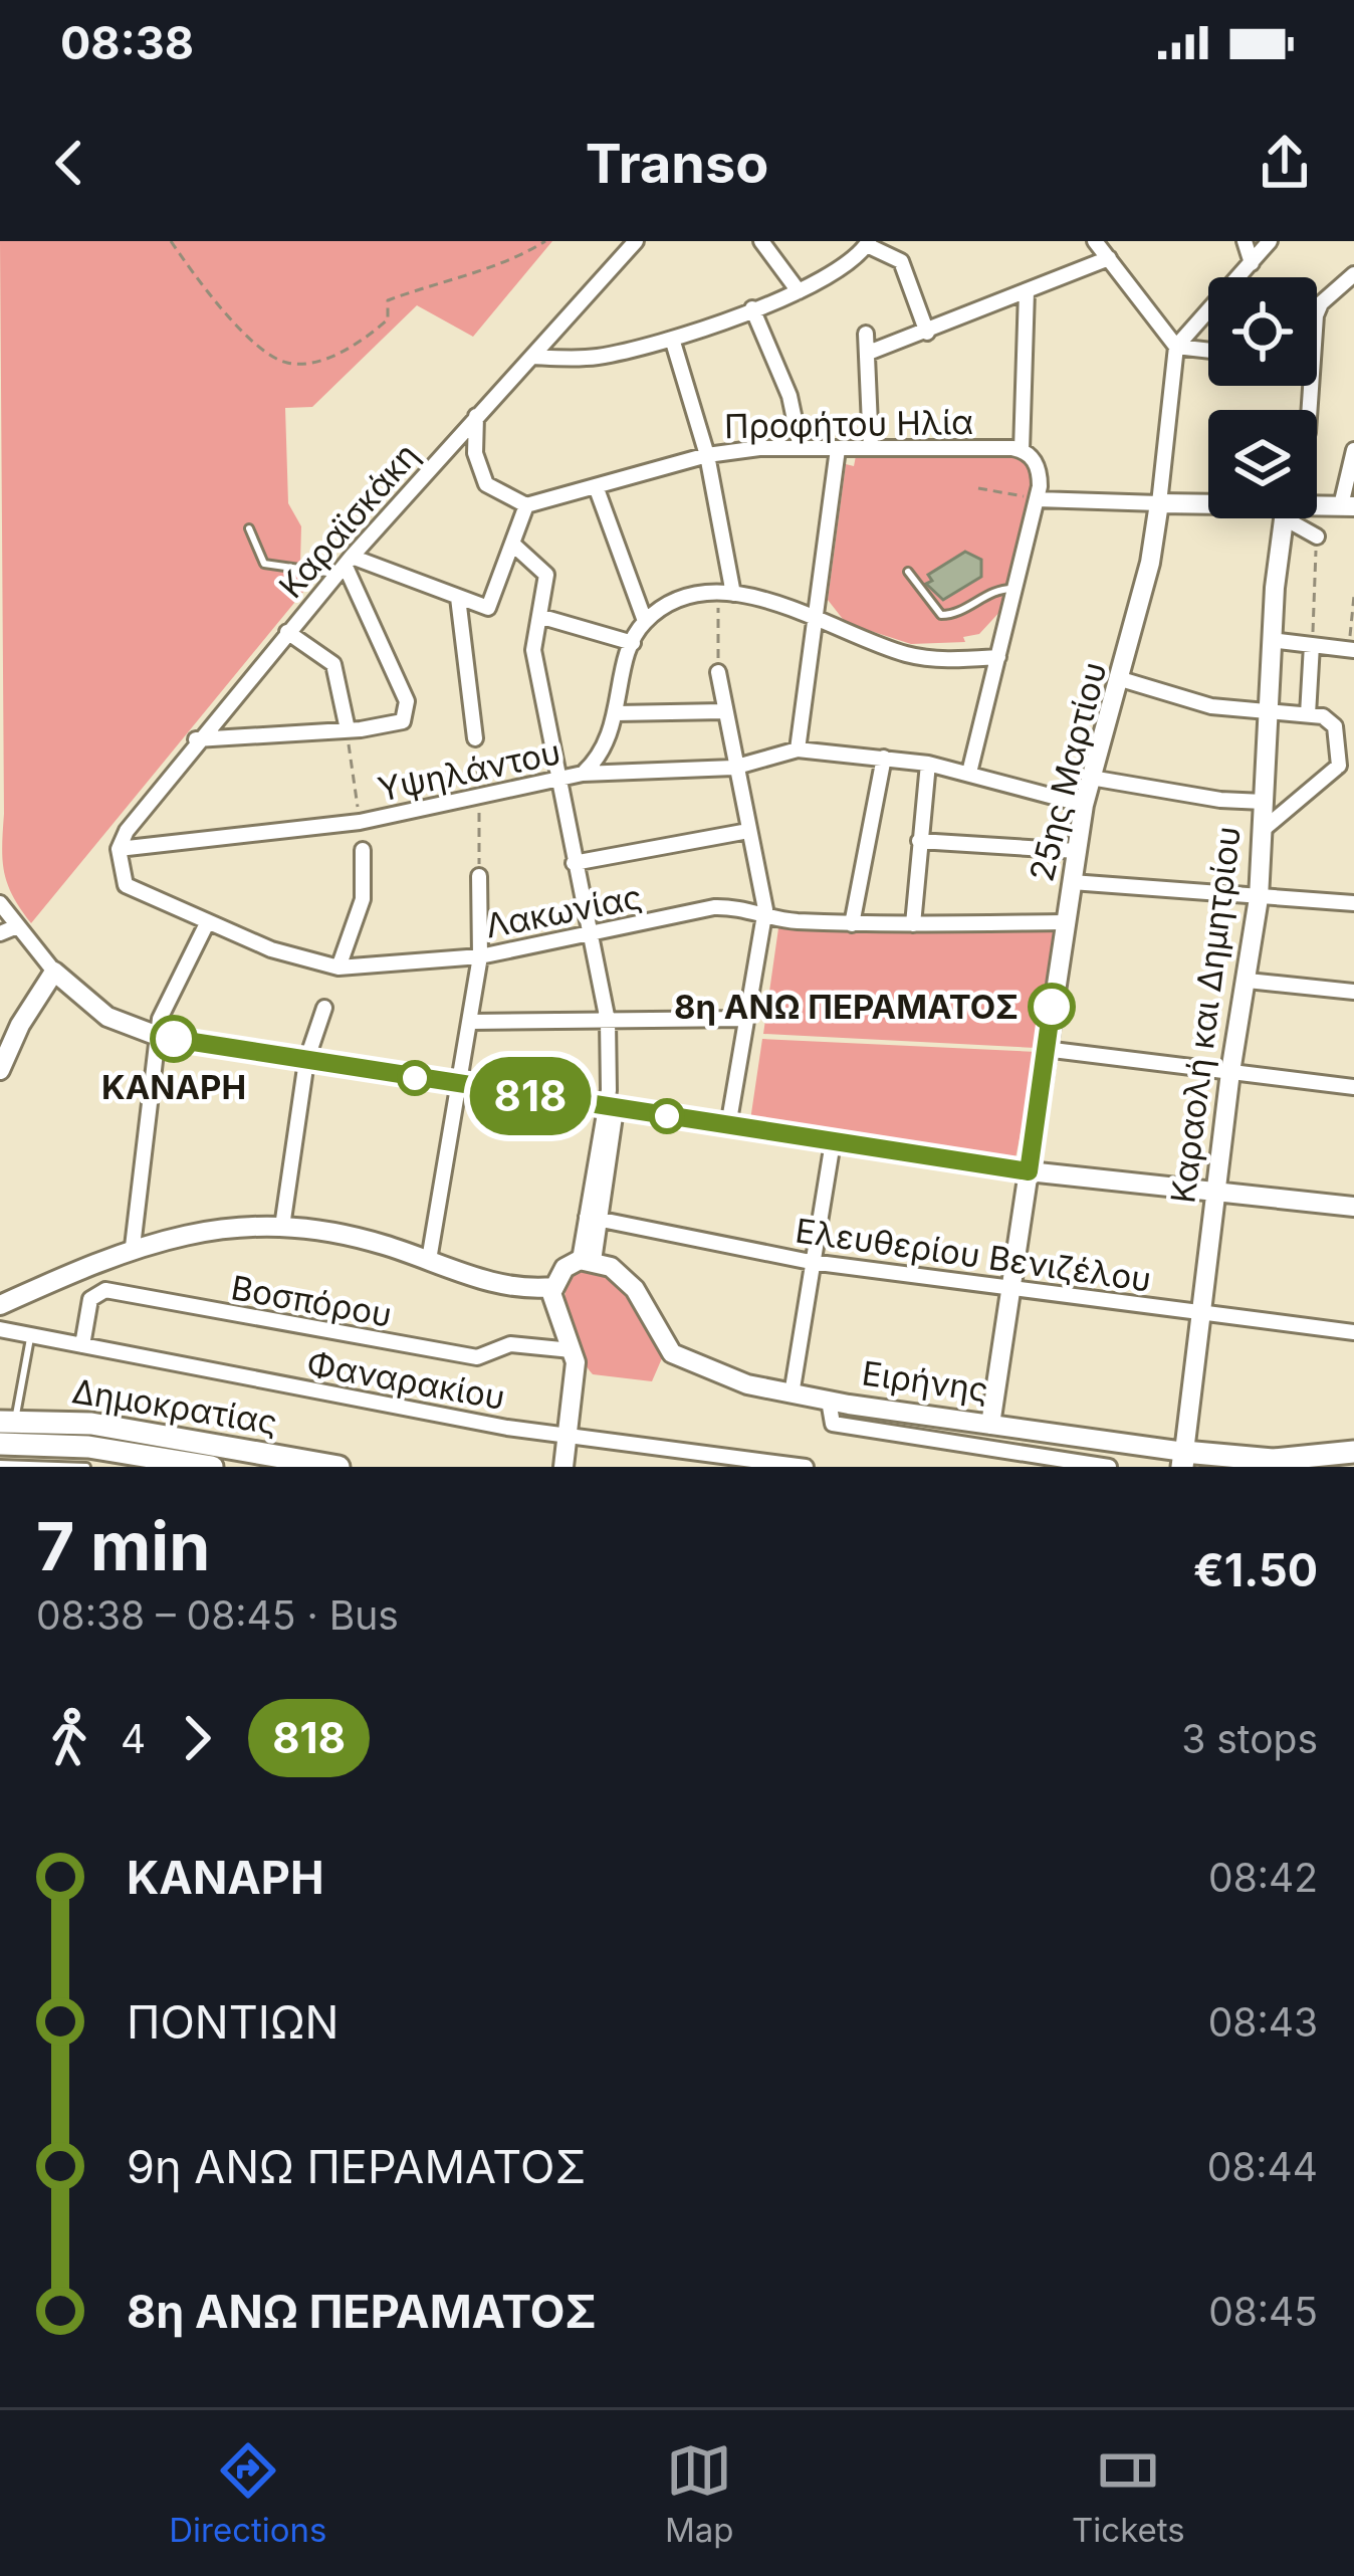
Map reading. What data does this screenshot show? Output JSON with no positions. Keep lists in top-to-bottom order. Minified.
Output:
{"streets":{"main road":["Ειρήνης","Δημοκρατίας"],"street":["Προφήτου Ηλία","Καραϊσκάκη","Υψηλάντου","25ης Μαρτίου","Λακωνίας","Καραολή και Δημητρίου","Ελευθερίου Βενιζέλου","Βοσπόρου","Φαναρακίου"]},"crossings":[["Καραϊσκάκη","Υψηλάντου"],["Καραϊσκάκη","Λακωνίας"],["Υψηλάντου","Λακωνίας"],["25ης Μαρτίου","Λακωνίας"],["25ης Μαρτίου","Ελευθερίου Βενιζέλου"],["25ης Μαρτίου","Ειρήνης"],["Καραολή και Δημητρίου","Ελευθερίου Βενιζέλου"],["Καραολή και Δημητρίου","Ειρήνης"],["Βοσπόρου","Φαναρακίου"]],"places":["8η ΑΝΩ ΠΕΡΑΜΑΤΟΣ","ΚΑΝΑΡΗ"],"lines":["bus line 818"],"page":{"status":"08:38","header":"Transo","on_map":"818","heading":["7 min","08:38 – 08:45 · Bus","€1.50"],"legs":["4","818","3 stops"],"list":[{"name":"ΚΑΝΑΡΗ","value":"08:42"},{"name":"ΠΟΝΤΙΩΝ","value":"08:43"},{"name":"9η ΑΝΩ ΠΕΡΑΜΑΤΟΣ","value":"08:44"},{"name":"8η ΑΝΩ ΠΕΡΑΜΑΤΟΣ","value":"08:45"}],"tabs":["Directions","Map","Tickets"]}}
